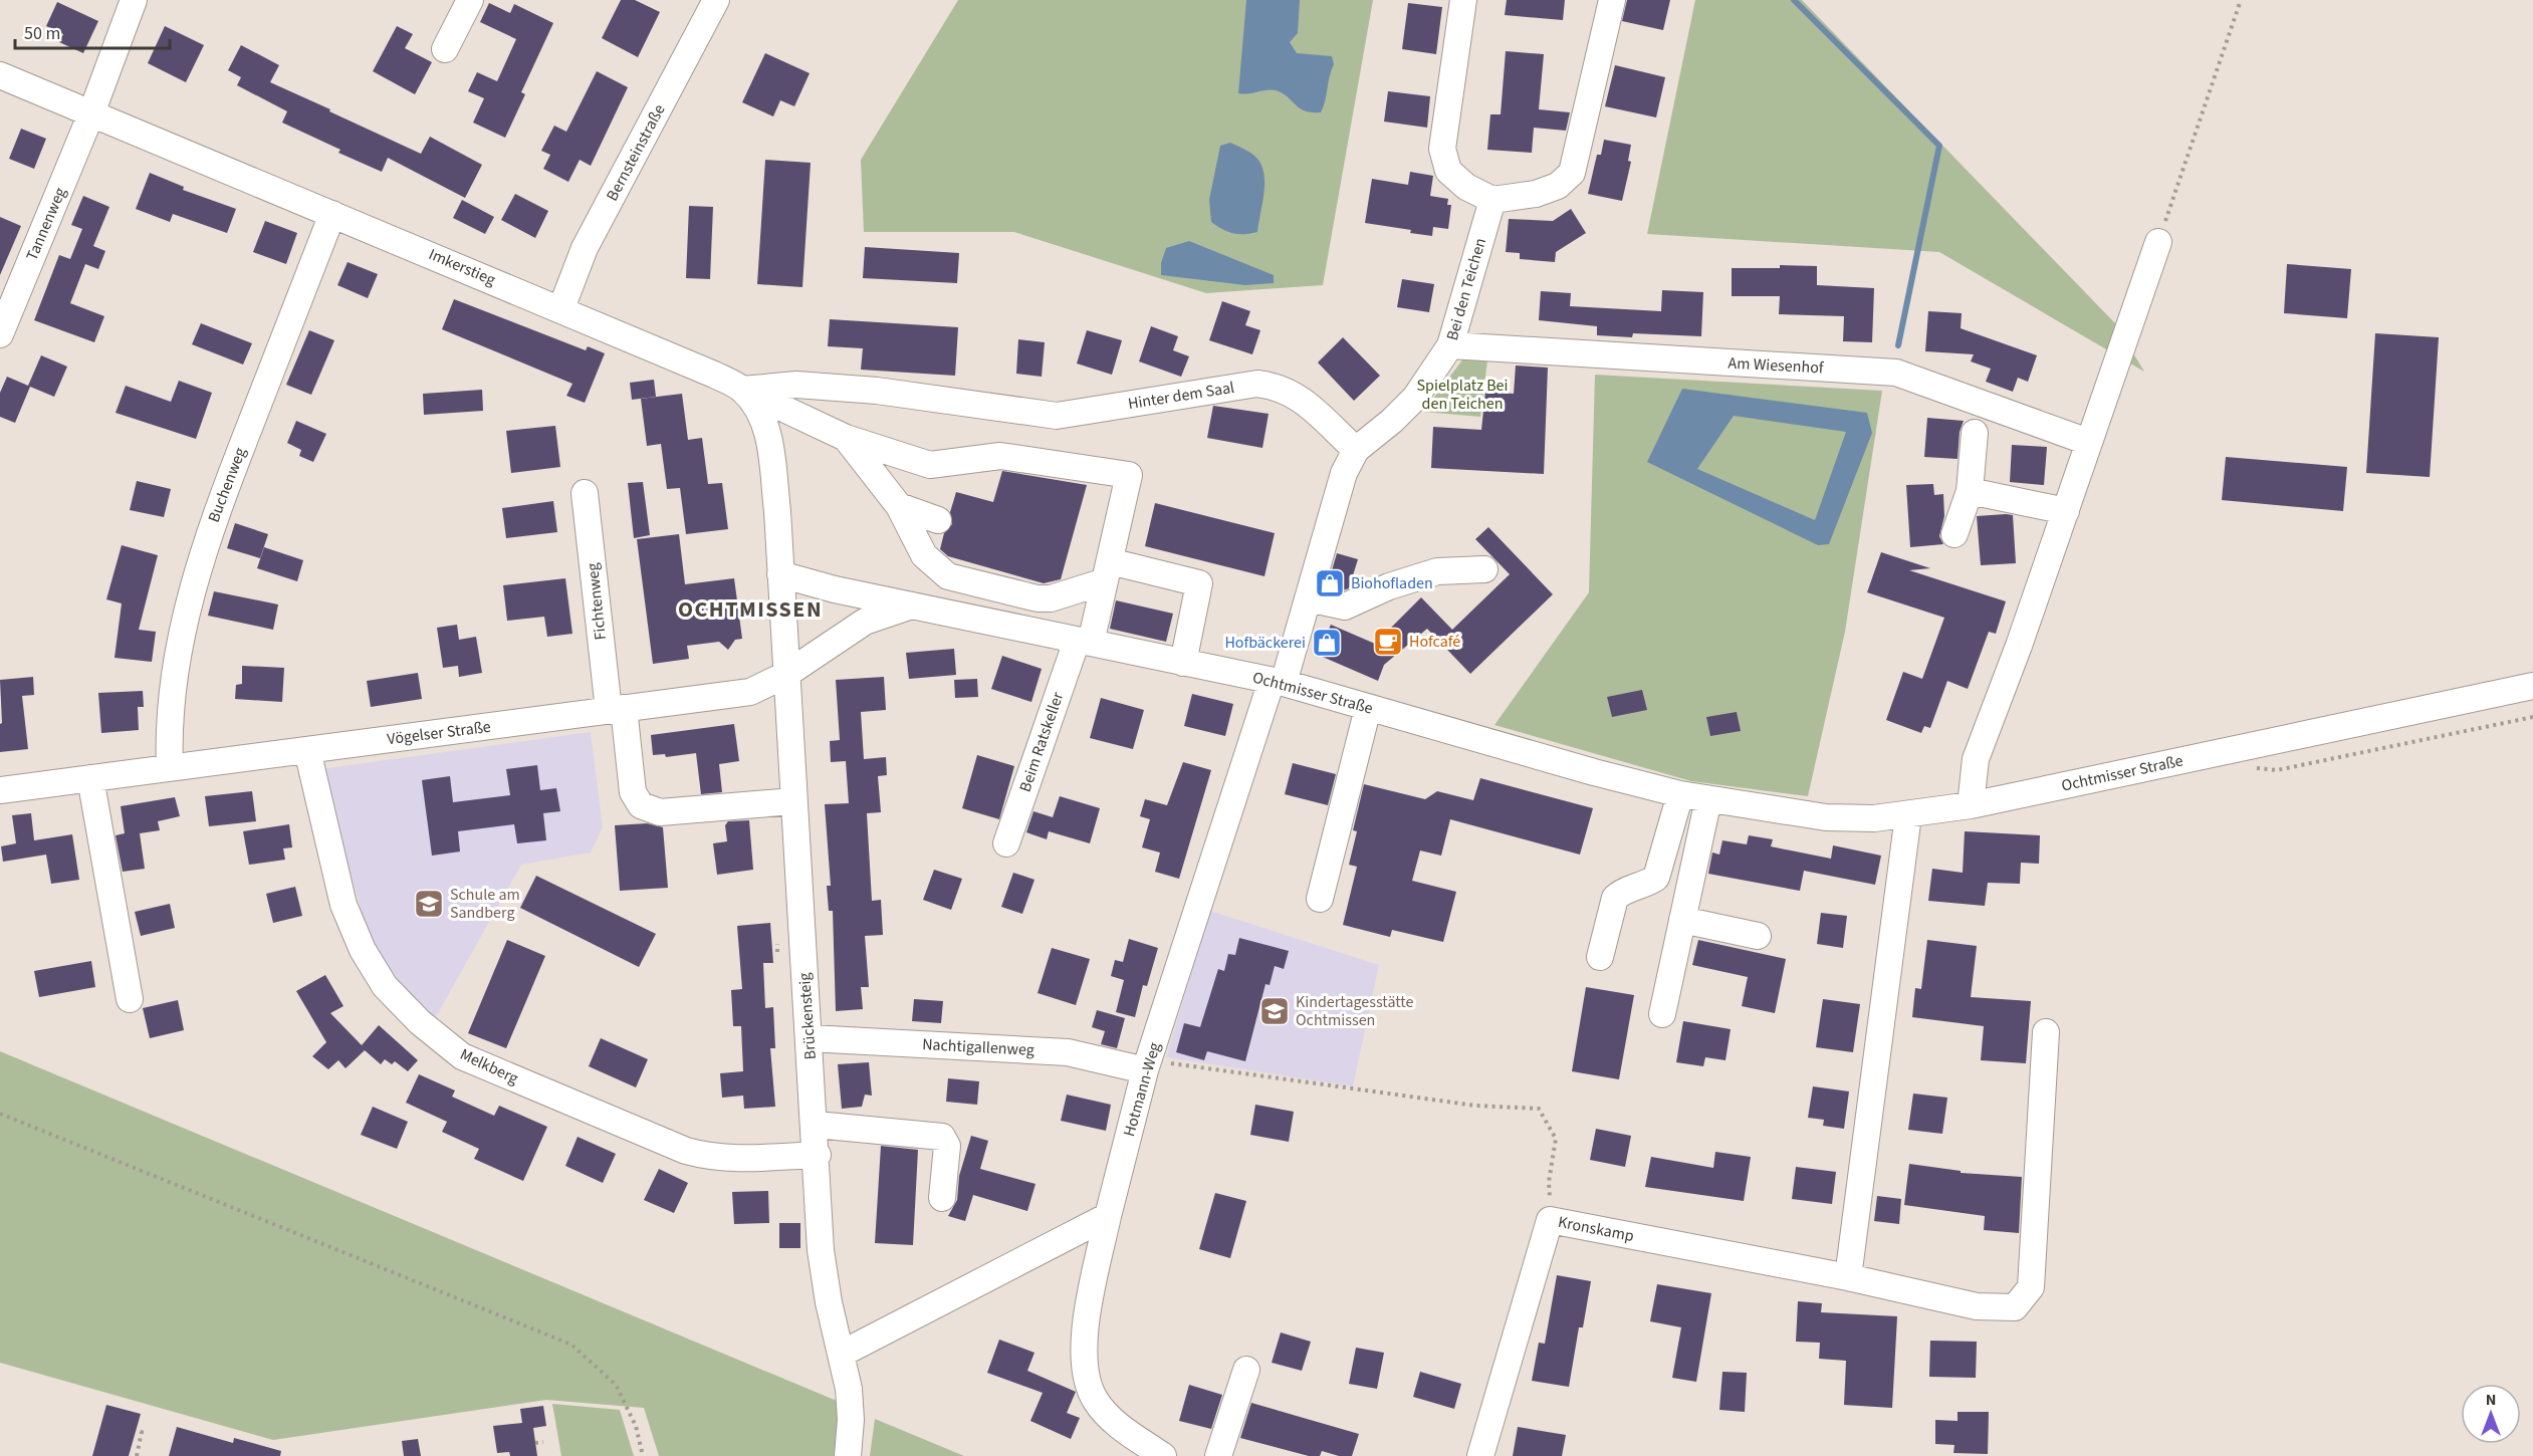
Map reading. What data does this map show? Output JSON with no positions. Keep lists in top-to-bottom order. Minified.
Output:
{"streets":{"street":["Bernsteinstraße","Tannenweg","Imkerstieg","Bei den Teichen","Am Wiesenhof","Hinter dem Saal","Buchenweg","Fichtenweg","Ochtmisser Straße","Vögelser Straße","Beim Ratskeller","Brückensteig","Nachtigallenweg","Melkberg","Hotmann-Weg","Kronskamp"]},"crossings":[["Bernsteinstraße","Imkerstieg"],["Tannenweg","Imkerstieg"],["Imkerstieg","Hinter dem Saal"],["Imkerstieg","Buchenweg"],["Imkerstieg","Ochtmisser Straße"],["Imkerstieg","Brückensteig"],["Bei den Teichen","Am Wiesenhof"],["Bei den Teichen","Hinter dem Saal"],["Buchenweg","Vögelser Straße"],["Fichtenweg","Vögelser Straße"],["Fichtenweg","Brückensteig"],["Ochtmisser Straße","Beim Ratskeller"],["Ochtmisser Straße","Brückensteig"],["Ochtmisser Straße","Hotmann-Weg"],["Vögelser Straße","Brückensteig"],["Vögelser Straße","Melkberg"],["Brückensteig","Nachtigallenweg"],["Brückensteig","Melkberg"],["Nachtigallenweg","Hotmann-Weg"]],"districts":["OCHTMISSEN"],"parks":["Spielplatz Bei den Teichen"],"places":{"shop":["Biohofladen","Hofbäckerei"],"cafe":["Hofcafé"],"school or university":["Schule am Sandberg","Kindertagesstätte Ochtmissen"]},"scale_bar":"50 m","north":"top"}
